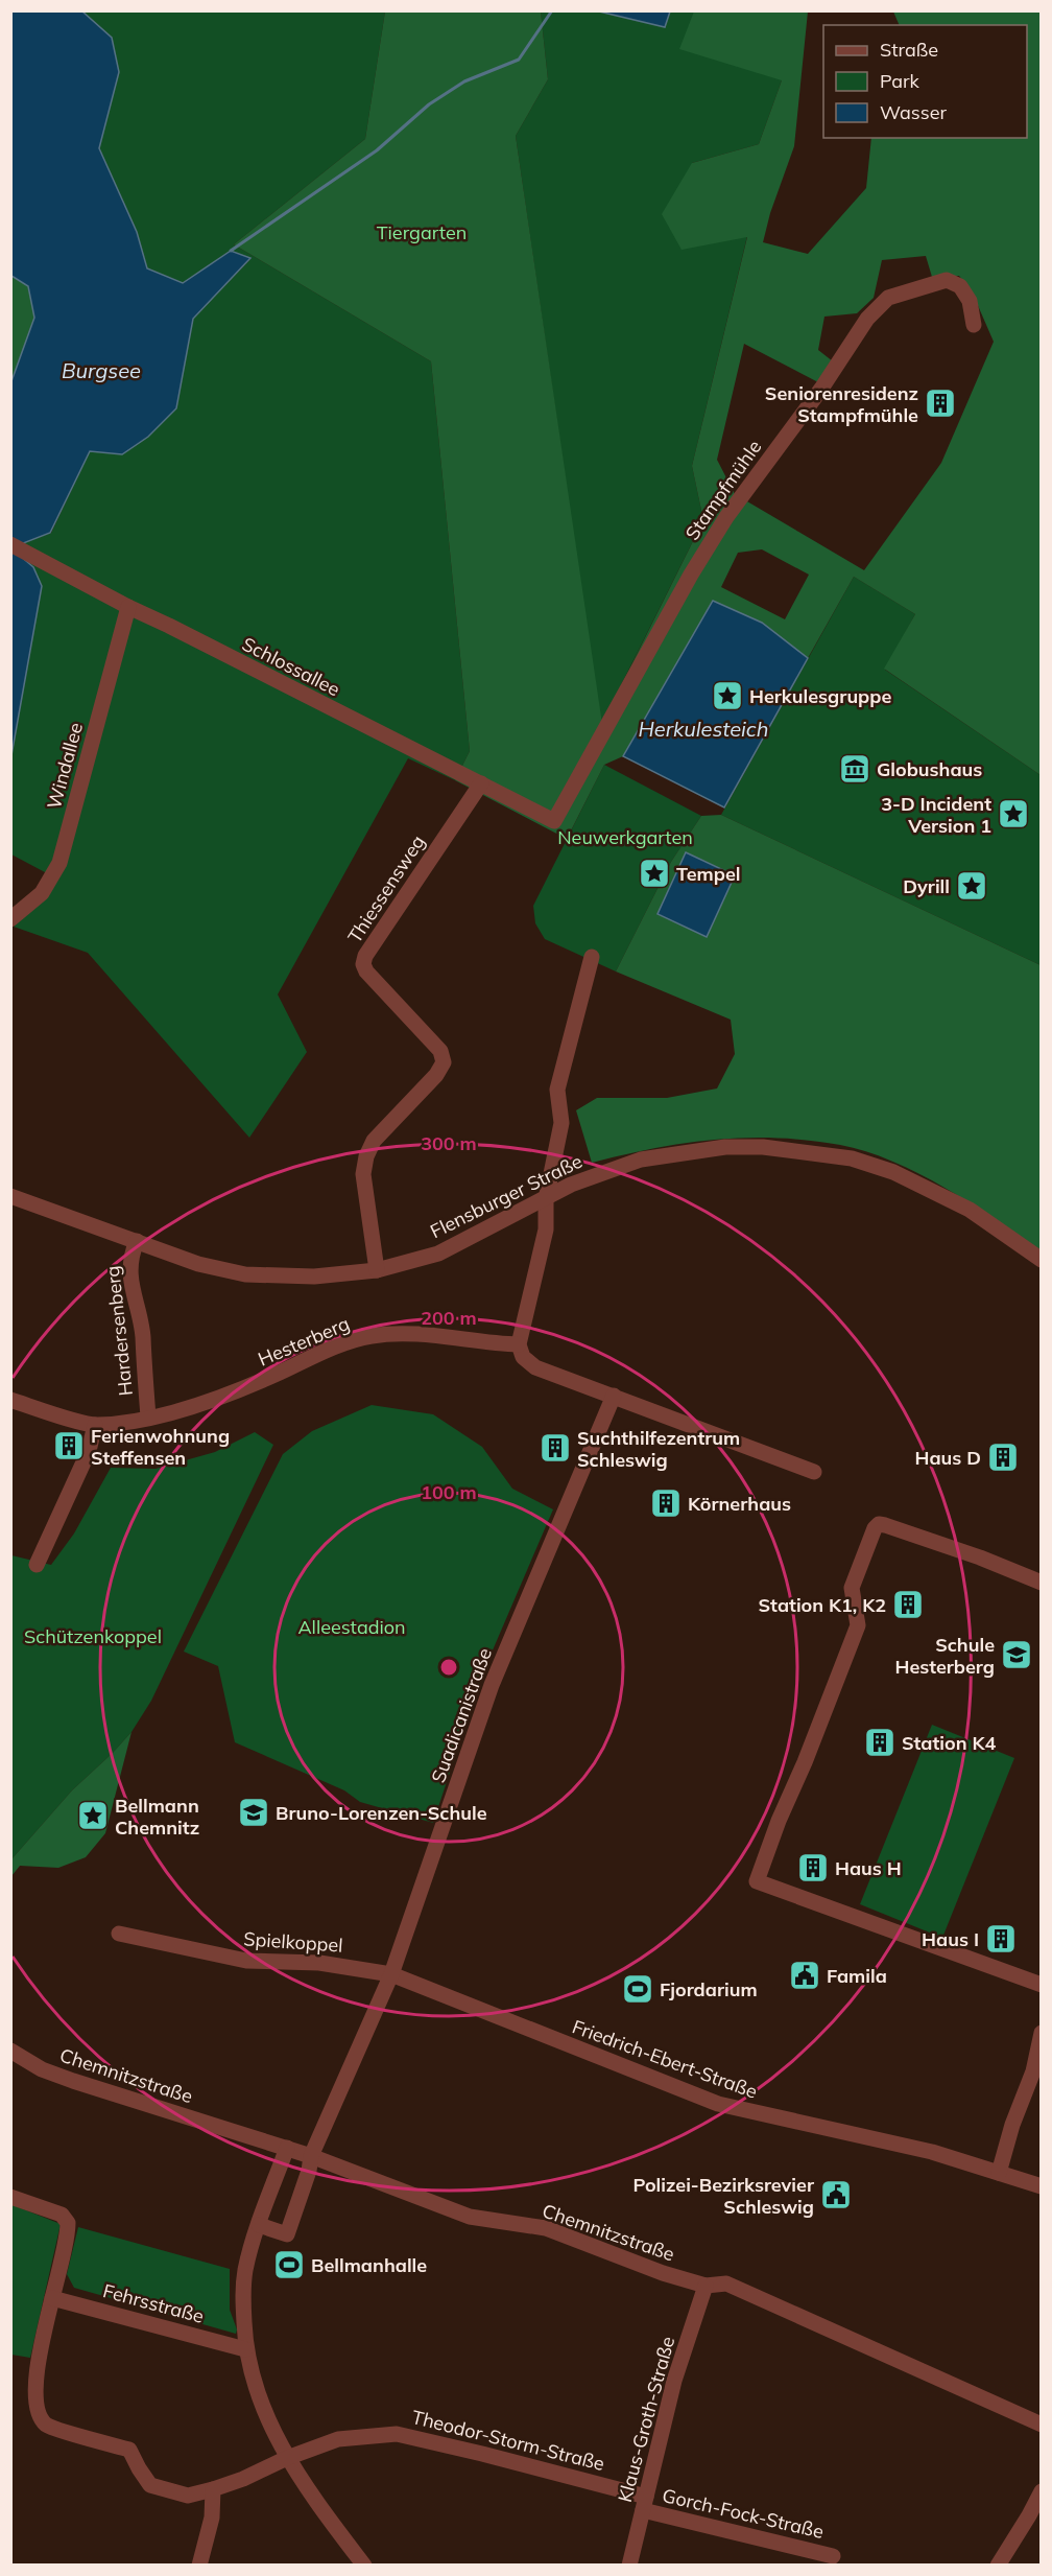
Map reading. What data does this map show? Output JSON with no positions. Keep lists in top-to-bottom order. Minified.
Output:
{"streets":{"street":["Stampfmühle","Schlossallee","Windallee","Thiessensweg","Flensburger Straße","Hardersenberg","Hesterberg","Suadicanistraße","Spielkoppel","Friedrich-Ebert-Straße","Chemnitzstraße","Fehrsstraße","Klaus-Groth-Straße","Theodor-Storm-Straße","Gorch-Fock-Straße"]},"crossings":[["Stampfmühle","Schlossallee"],["Schlossallee","Windallee"],["Schlossallee","Thiessensweg"],["Thiessensweg","Flensburger Straße"],["Flensburger Straße","Hardersenberg"],["Hardersenberg","Hesterberg"],["Suadicanistraße","Spielkoppel"],["Suadicanistraße","Friedrich-Ebert-Straße"],["Suadicanistraße","Chemnitzstraße"],["Spielkoppel","Friedrich-Ebert-Straße"],["Chemnitzstraße","Klaus-Groth-Straße"],["Fehrsstraße","Theodor-Storm-Straße"],["Klaus-Groth-Straße","Theodor-Storm-Straße"],["Klaus-Groth-Straße","Gorch-Fock-Straße"],["Theodor-Storm-Straße","Gorch-Fock-Straße"]],"water":["Burgsee","Herkulesteich"],"parks":["Tiergarten","Neuwerkgarten","Alleestadion","Schützenkoppel"],"places":{"building":["Seniorenresidenz Stampfmühle","Ferienwohnung Steffensen","Suchthilfezentrum Schleswig","Haus D","Körnerhaus","Station K1, K2","Station K4","Haus H","Haus I"],"place":["Herkulesgruppe","3-D Incident Version 1","Tempel","Dyrill","Bellmann Chemnitz"],"museum":["Globushaus"],"school or university":["Schule Hesterberg","Bruno-Lorenzen-Schule"],"public building":["Famila","Polizei-Bezirksrevier Schleswig"],"sports":["Fjordarium","Bellmanhalle"]},"legend":["Straße","Park","Wasser"],"rings":["300 m","200 m","100 m"]}
